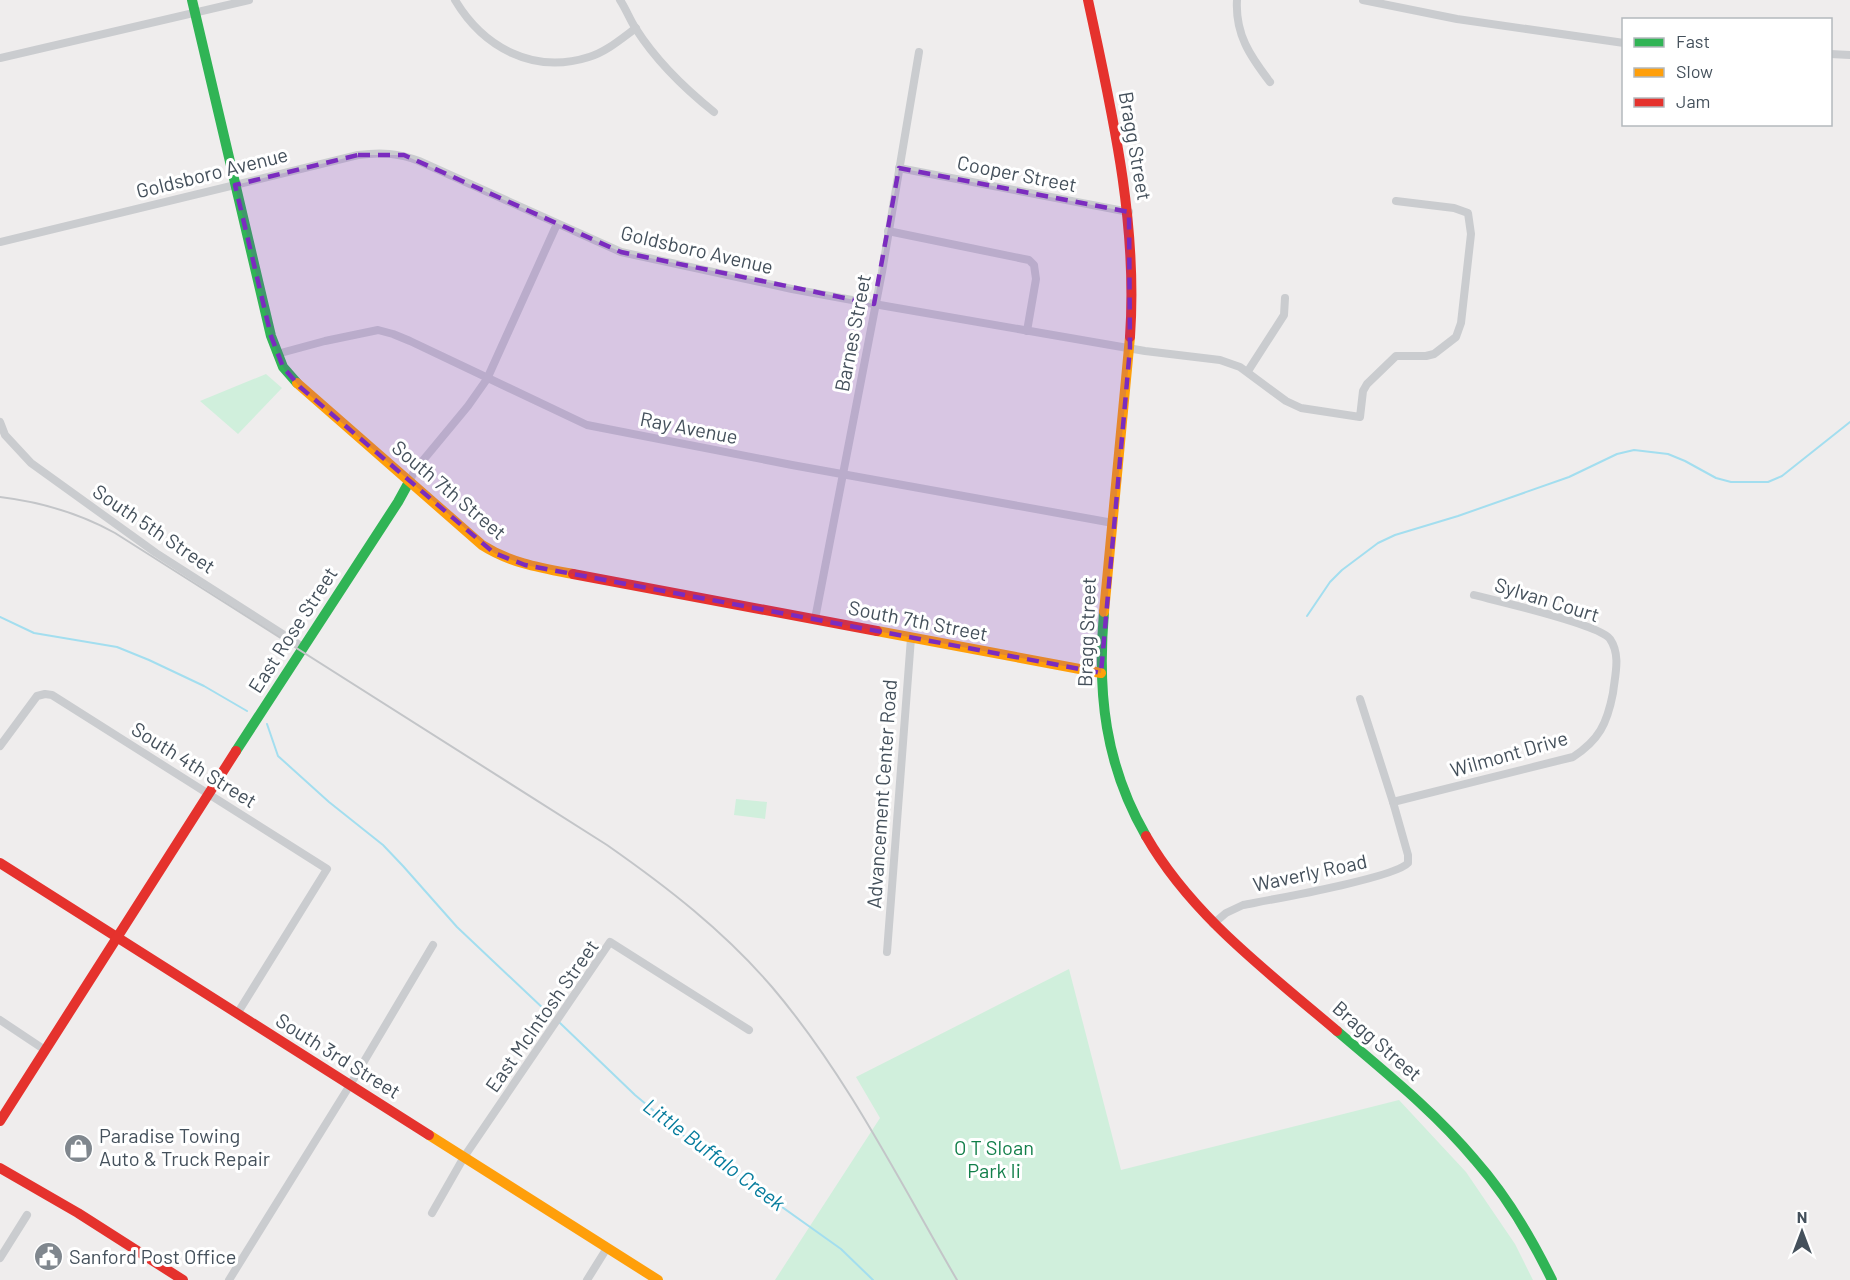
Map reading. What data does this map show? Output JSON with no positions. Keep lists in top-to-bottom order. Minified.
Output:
{"streets":{"street":["Bragg Street","Goldsboro Avenue","Cooper Street","Barnes Street","Ray Avenue","South 7th Street","South 5th Street","Sylvan Court","East Rose Street","Wilmont Drive","South 4th Street","Advancement Center Road","Waverly Road","East McIntosh Street","South 3rd Street"]},"crossings":[["Bragg Street","Goldsboro Avenue"],["Bragg Street","Cooper Street"],["Bragg Street","Ray Avenue"],["Bragg Street","South 7th Street"],["Bragg Street","Waverly Road"],["Goldsboro Avenue","Barnes Street"],["Goldsboro Avenue","South 7th Street"],["Goldsboro Avenue","East Rose Street"],["Cooper Street","Barnes Street"],["Barnes Street","Ray Avenue"],["Barnes Street","South 7th Street"],["Ray Avenue","South 7th Street"],["Ray Avenue","East Rose Street"],["South 7th Street","East Rose Street"],["South 7th Street","Advancement Center Road"],["South 5th Street","East Rose Street"],["Sylvan Court","Wilmont Drive"],["East Rose Street","South 4th Street"],["East Rose Street","South 3rd Street"],["Wilmont Drive","Waverly Road"],["South 4th Street","South 3rd Street"],["East McIntosh Street","South 3rd Street"]],"water":["Little Buffalo Creek"],"parks":["O T Sloan Park Ii"],"places":{"shop":["Paradise Towing Auto & Truck Repair"],"public building":["Sanford Post Office"]},"legend":["Fast","Slow","Jam"],"north":"top"}
